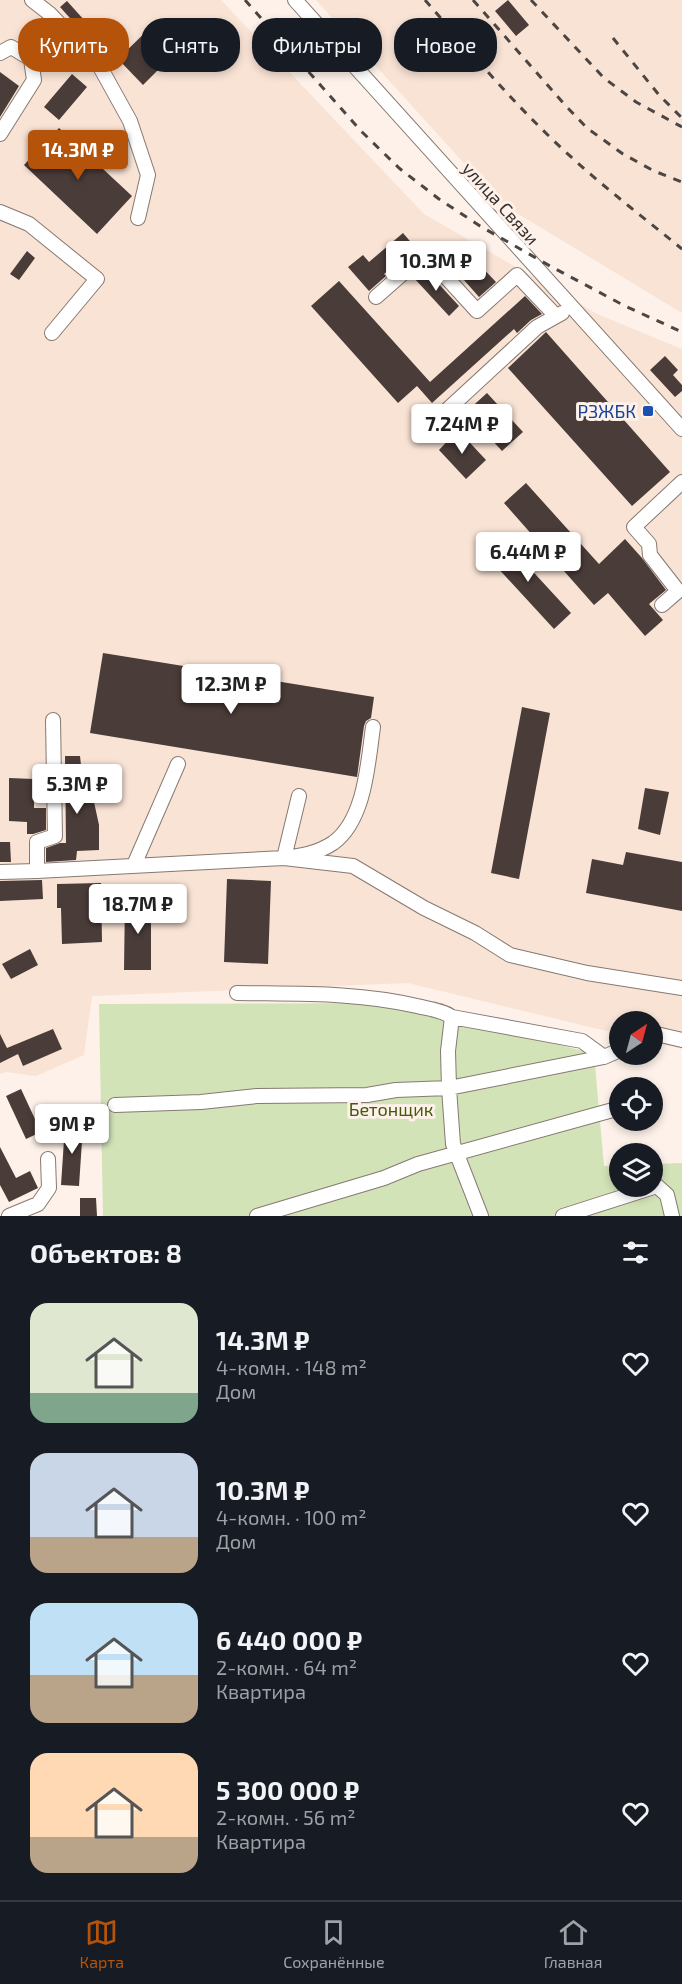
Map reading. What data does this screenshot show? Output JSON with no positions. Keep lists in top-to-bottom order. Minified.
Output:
{"streets":{"street":["улица Связи"]},"parks":["Бетонщик"],"places":{"transit":["РЗЖБК"]},"north":"top right","page":{"chip":["Купить","Снять","Фильтры","Новое"],"price":["14.3M ₽","10.3M ₽","7.24M ₽","6.44M ₽","12.3M ₽","5.3M ₽","18.7M ₽","9M ₽"],"heading":"Объектов: 8","list":[{"name":"14.3M ₽","note":"4-комн. · 148 m² · Дом"},{"name":"10.3M ₽","note":"4-комн. · 100 m² · Дом"},{"name":"6 440 000 ₽","note":"2-комн. · 64 m² · Квартира"},{"name":"5 300 000 ₽","note":"2-комн. · 56 m² · Квартира"}],"tabs":["Карта","Сохранённые","Главная"]}}
